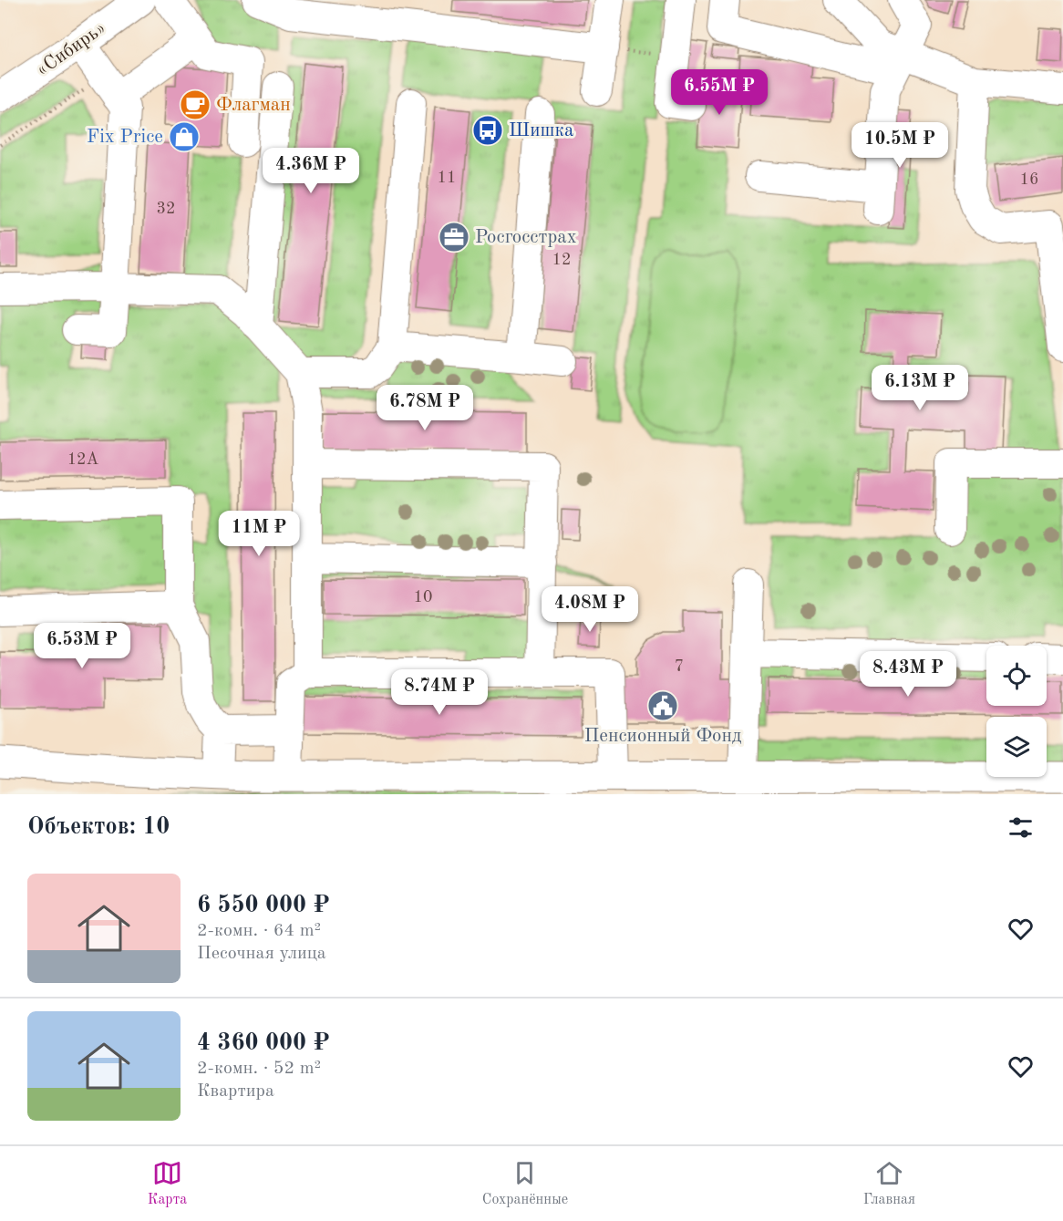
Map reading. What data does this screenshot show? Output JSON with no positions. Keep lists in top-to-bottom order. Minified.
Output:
{"streets":{"main road":["«Сибирь»"]},"places":{"cafe":["Флагман"],"bus stop":["Шишка"],"shop":["Fix Price"],"office":["Росгосстрах"],"public building":["Пенсионный Фонд"]},"house_numbers":["11","16","32","12","12А","10","7"],"page":{"price":["6.55M ₽","10.5M ₽","4.36M ₽","6.13M ₽","6.78M ₽","11M ₽","4.08M ₽","6.53M ₽","8.43M ₽","8.74M ₽"],"heading":"Объектов: 10","list":[{"name":"6 550 000 ₽","note":"2-комн. · 64 m² · Песочная улица"},{"name":"4 360 000 ₽","note":"2-комн. · 52 m² · Квартира"}],"tabs":["Карта","Сохранённые","Главная"]}}
